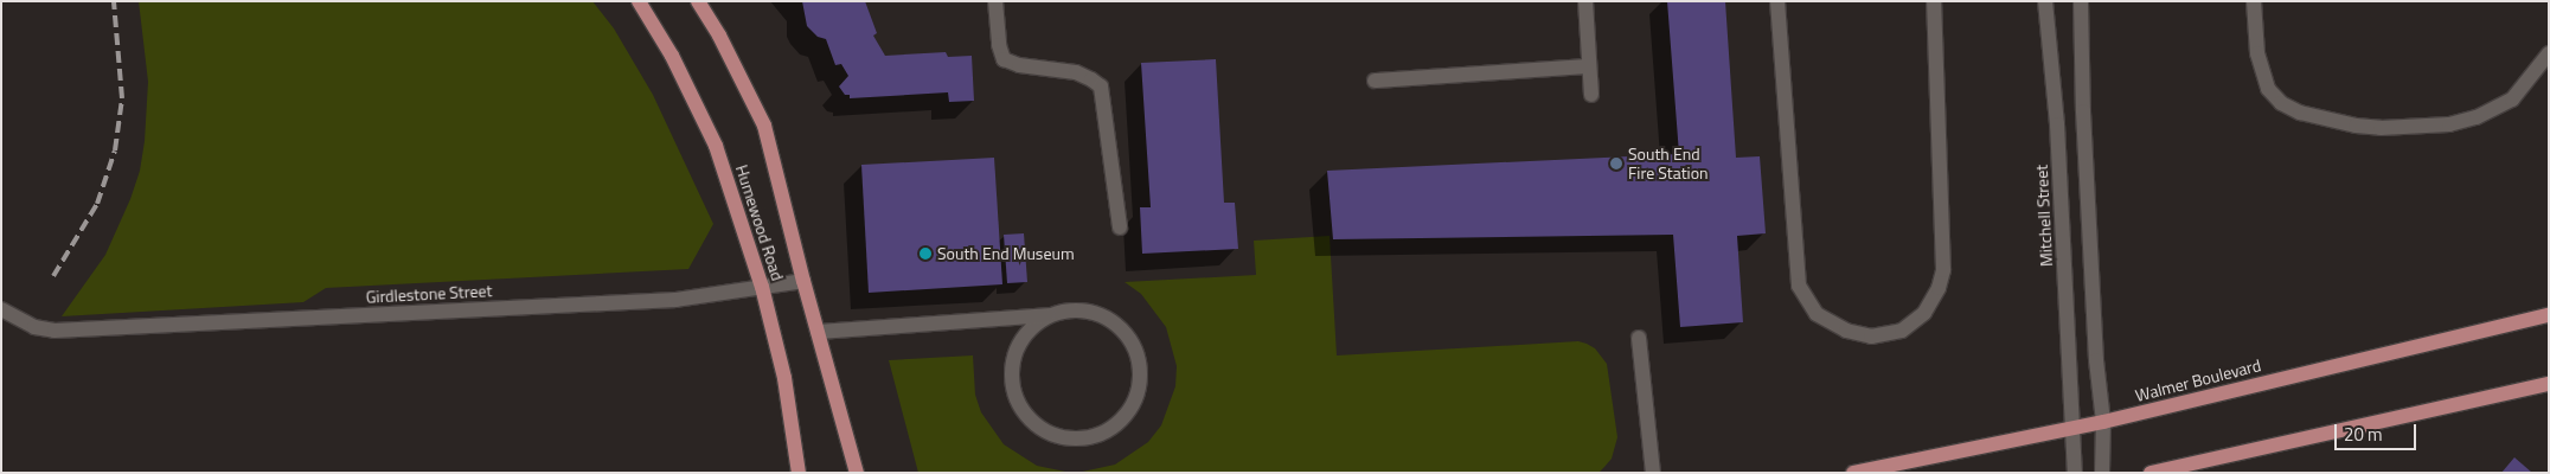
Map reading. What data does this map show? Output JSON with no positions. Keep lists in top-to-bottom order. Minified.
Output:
{"streets":{"main road":["Humewood Road","Walmer Boulevard"],"street":["Mitchell Street","Girdlestone Street"]},"crossings":[["Mitchell Street","Walmer Boulevard"],["Humewood Road","Girdlestone Street"]],"places":["South End Fire Station","South End Museum"],"scale_bar":"20 m"}
